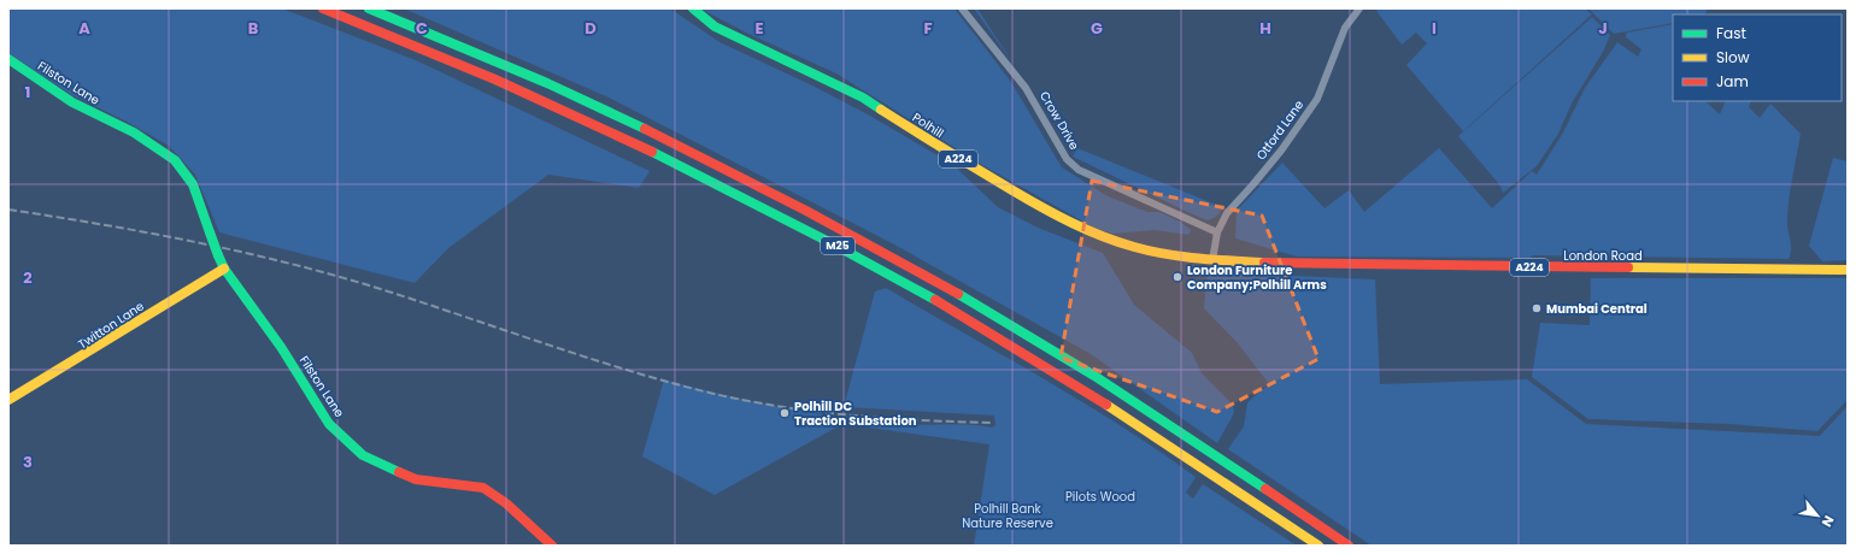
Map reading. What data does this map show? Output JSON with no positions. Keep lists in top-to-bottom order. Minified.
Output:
{"streets":{"main road":["Filston Lane","Polhill","A224","M25","London Road","Twitton Lane"],"street":["Crow Drive","Otford Lane"]},"crossings":[["Filston Lane","Twitton Lane"],["Crow Drive","Otford Lane"],["Polhill","Otford Lane"],["Polhill","London Road"],["Otford Lane","London Road"]],"parks":["Pilots Wood","Polhill Bank Nature Reserve"],"places":["London Furniture Company;Polhill Arms","Mumbai Central","Polhill DC Traction Substation"],"legend":["Fast","Slow","Jam"],"north":"bottom right","grid":{"columns":["A","B","C","D","E","F","G","H","I","J"],"rows":["1","2","3"]}}
